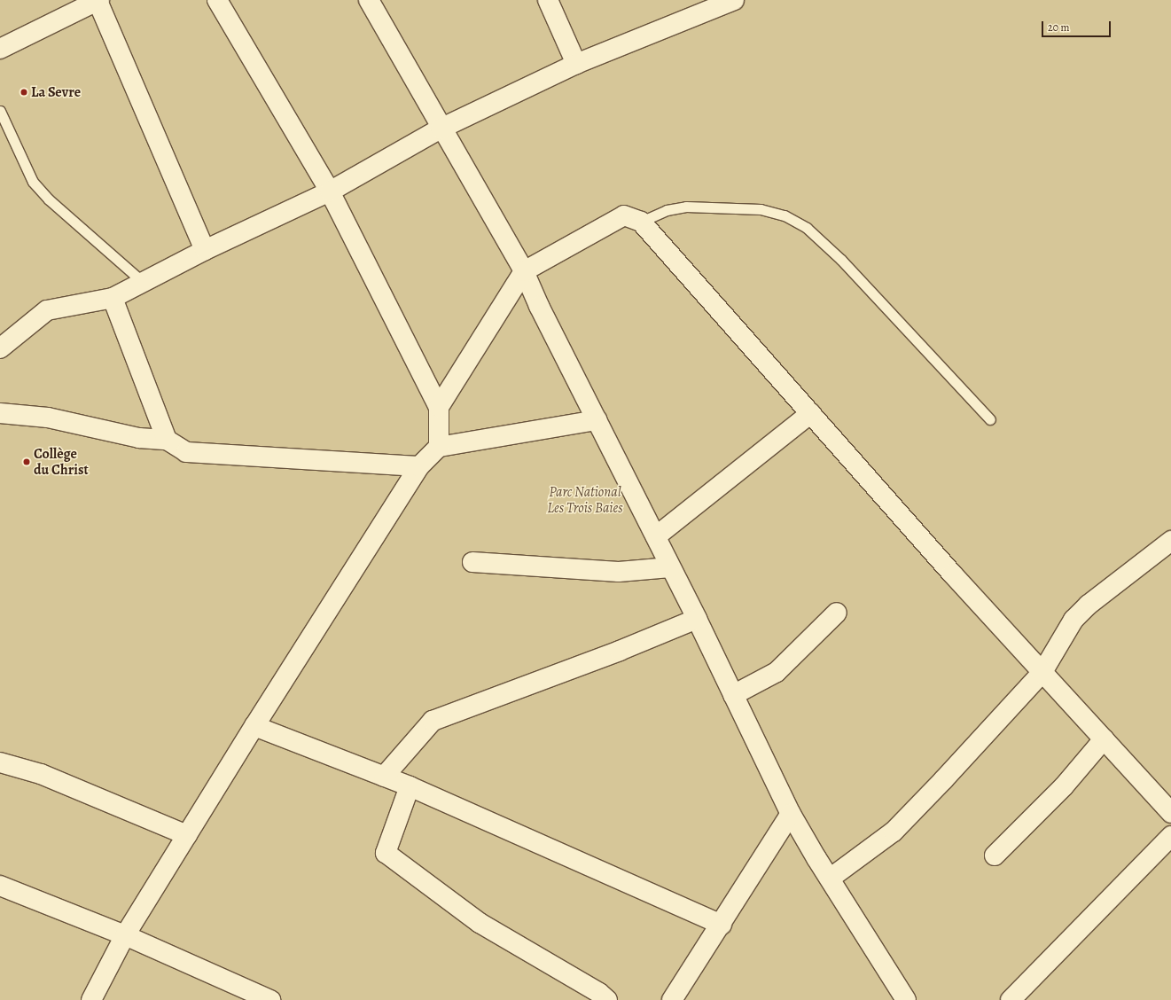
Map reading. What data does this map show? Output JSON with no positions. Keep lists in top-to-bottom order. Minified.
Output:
{"parks":["Parc National Les Trois Baies"],"places":["La Sevre","Collège du Christ"],"scale_bar":"20 m"}
